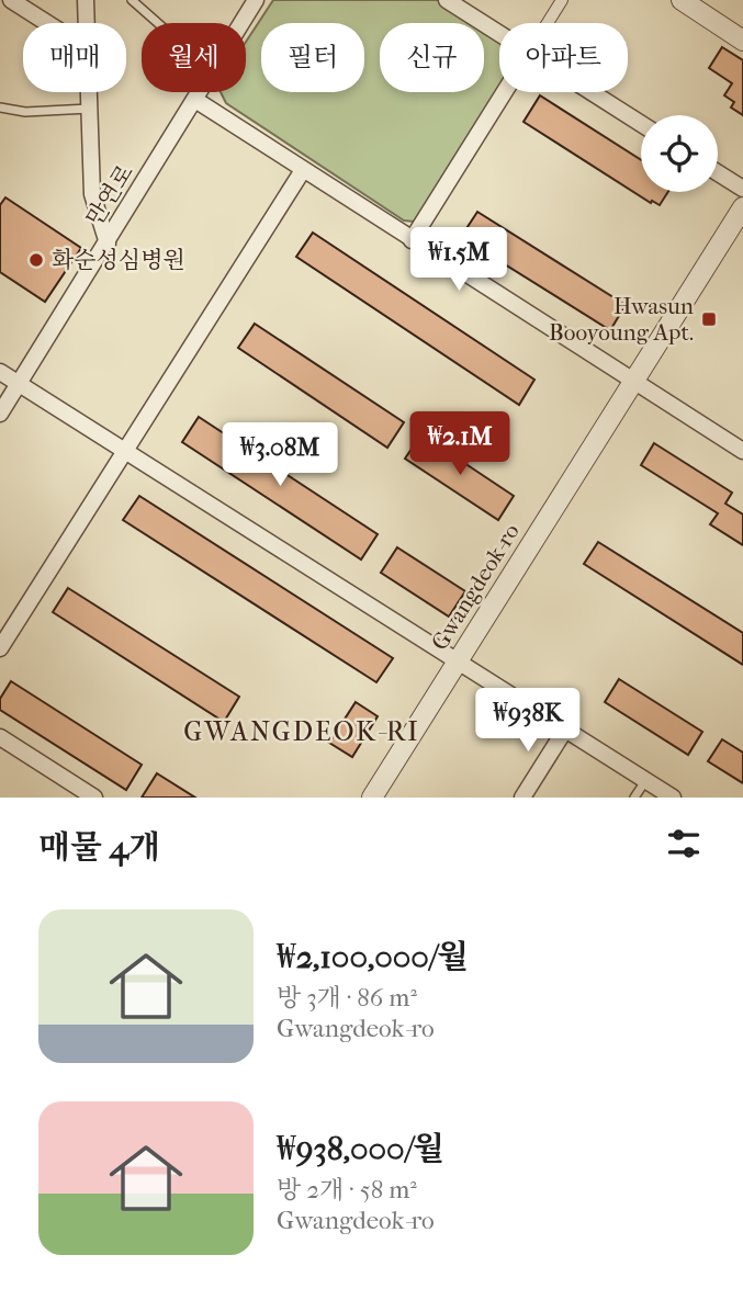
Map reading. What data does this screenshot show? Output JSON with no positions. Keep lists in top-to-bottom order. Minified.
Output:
{"streets":{"street":["만연로","Gwangdeok-ro"]},"districts":["GWANGDEOK-RI"],"places":{"other":["화순성심병원"],"transit":["Hwasun Booyoung Apt."]},"page":{"chip":["매매","월세","필터","신규","아파트"],"price":["₩1.5M","₩2.1M","₩3.08M","₩938K"],"heading":"매물 4개","list":[{"name":"₩2,100,000/월","note":"방 3개 · 86 m² · Gwangdeok-ro"},{"name":"₩938,000/월","note":"방 2개 · 58 m² · Gwangdeok-ro"}]}}
